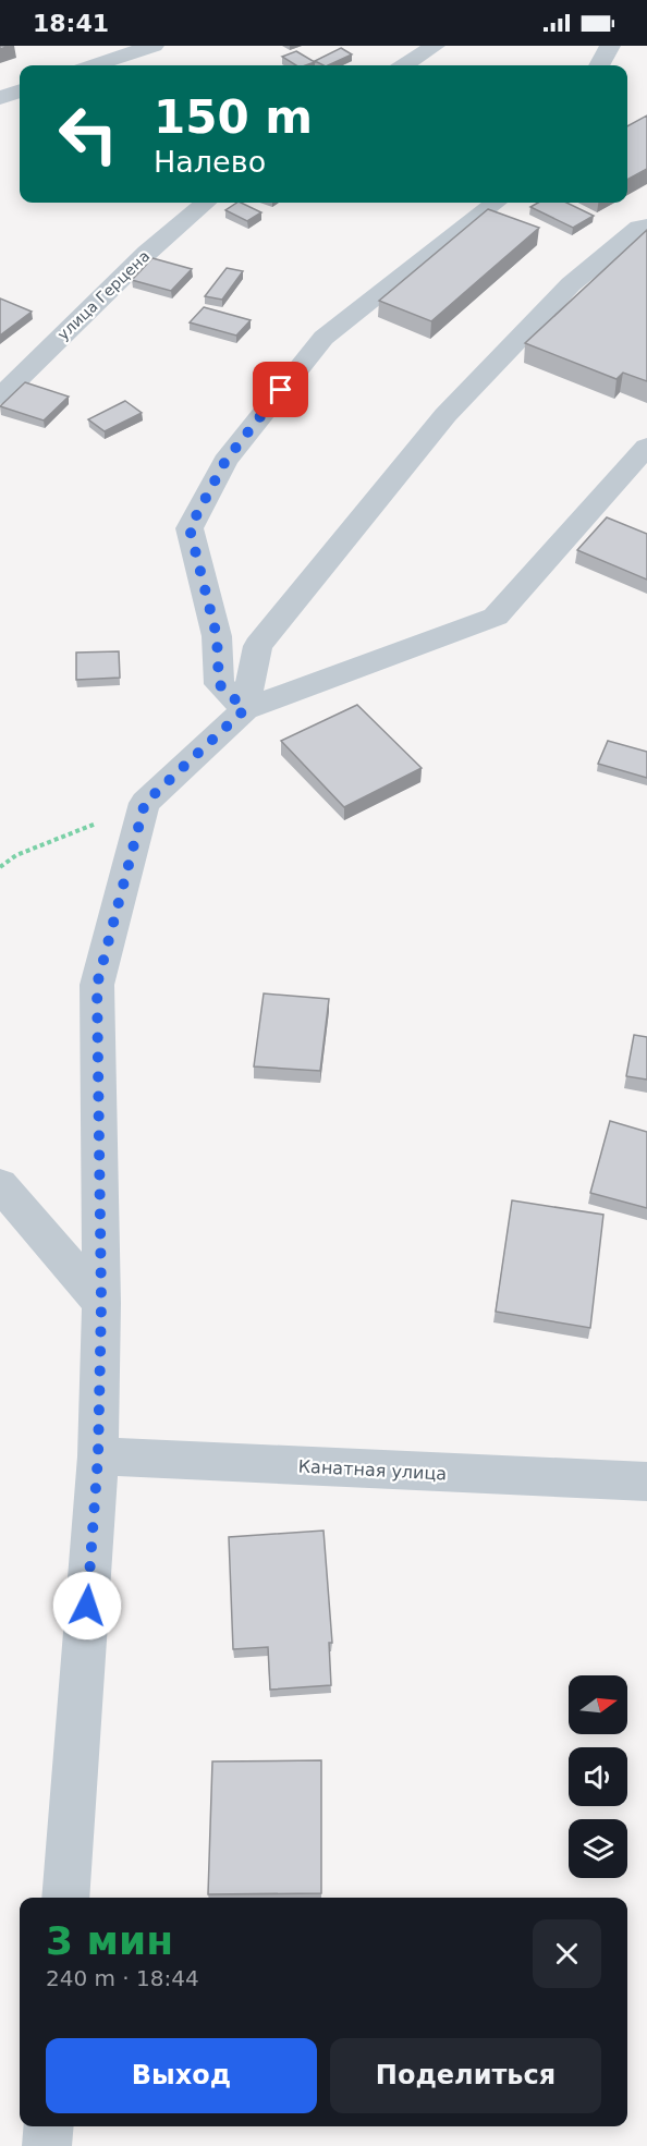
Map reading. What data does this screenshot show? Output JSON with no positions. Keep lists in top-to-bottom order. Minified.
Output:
{"streets":{"street":["улица Герцена","Канатная улица"]},"north":"right","page":{"status":"18:41","turn":["150 m","Налево"],"heading":["3 мин","240 m · 18:44"],"buttons":["Выход","Поделиться"]}}
